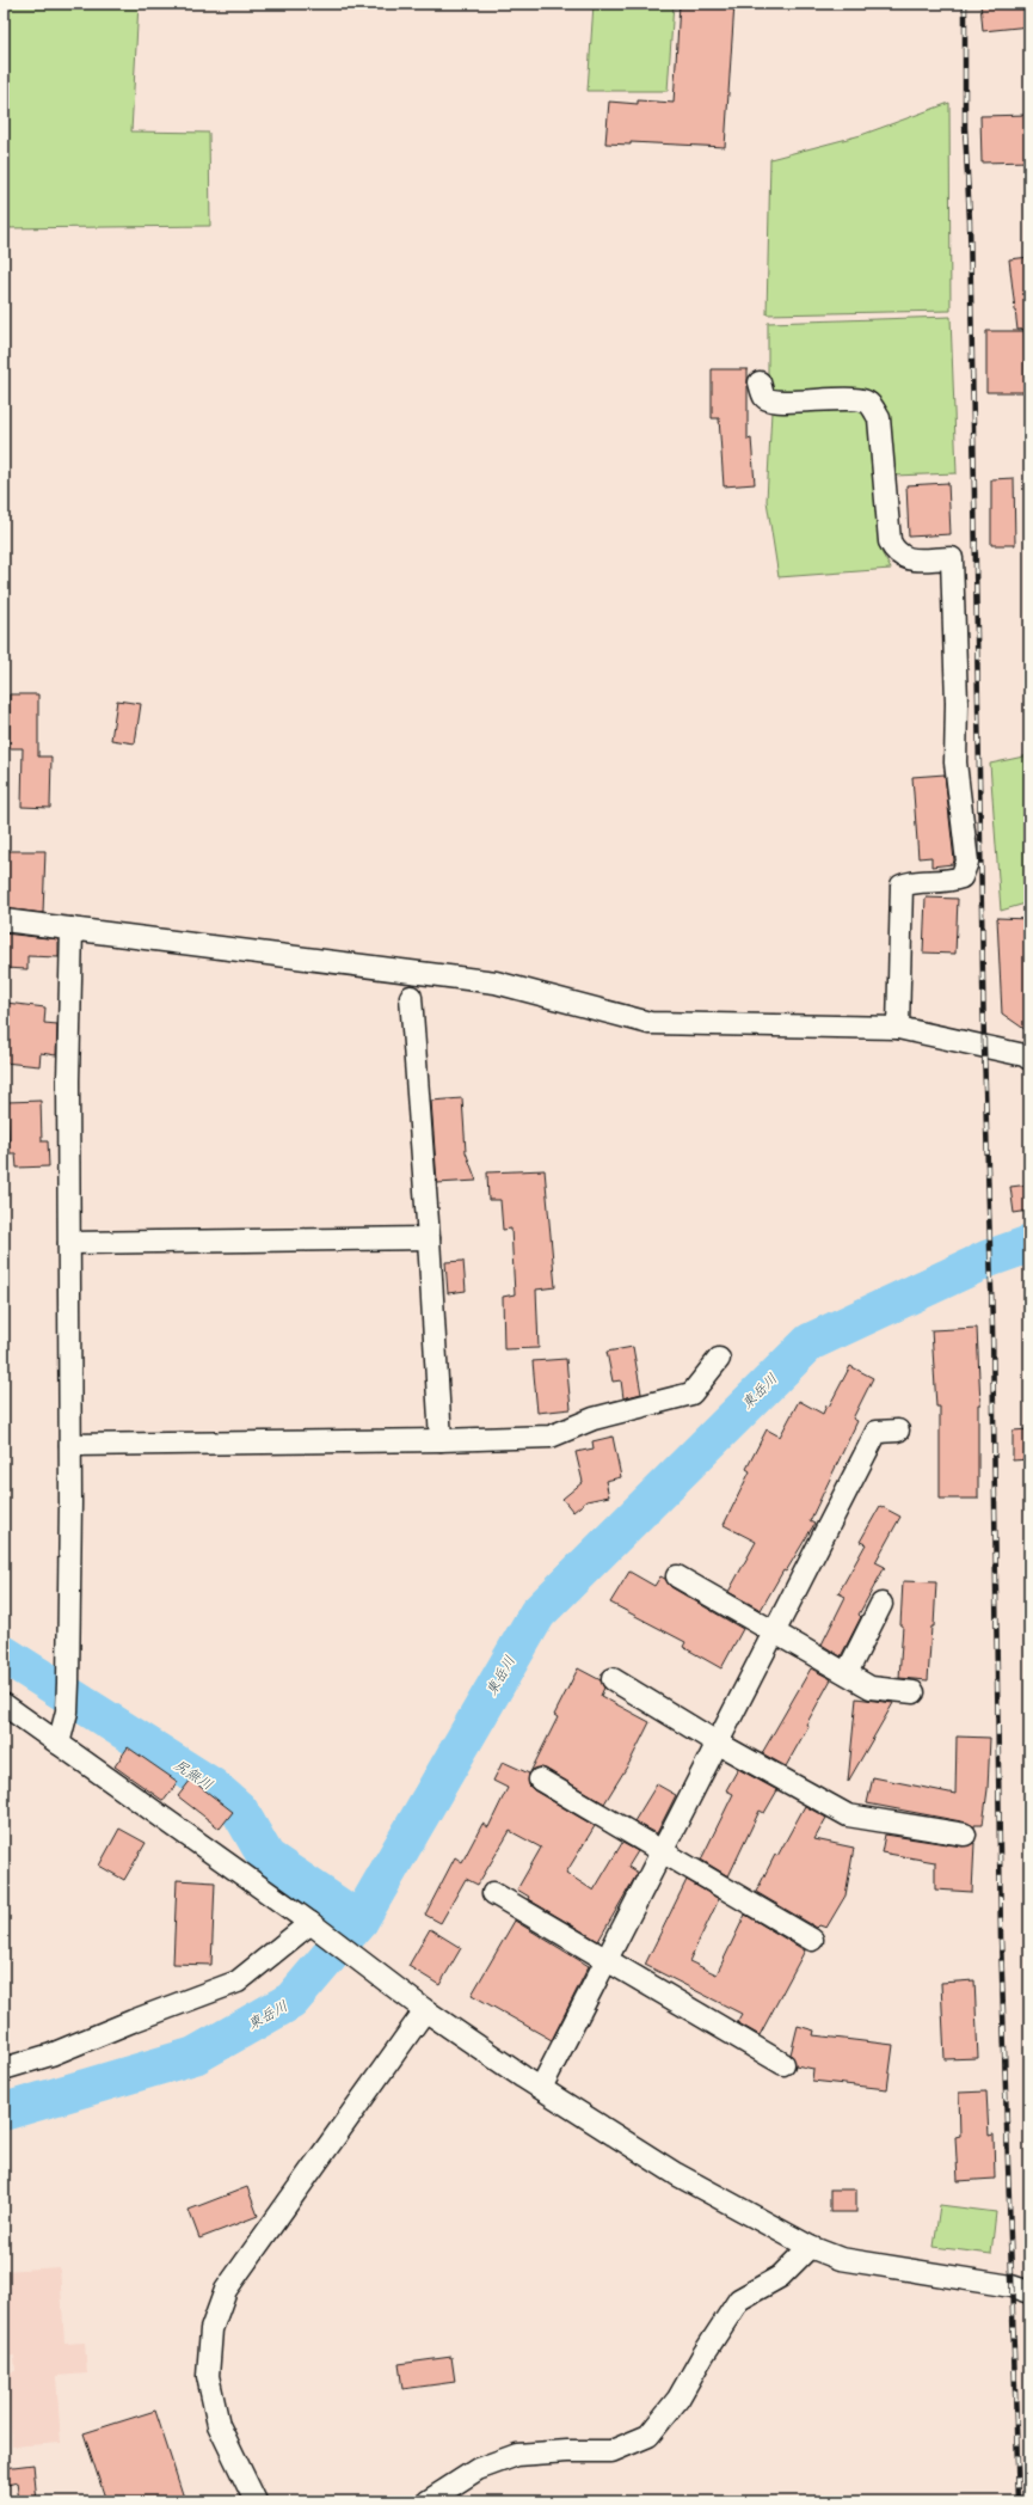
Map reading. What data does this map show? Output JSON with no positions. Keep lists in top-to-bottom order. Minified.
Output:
{"water":["東岳川","尻無川"]}
